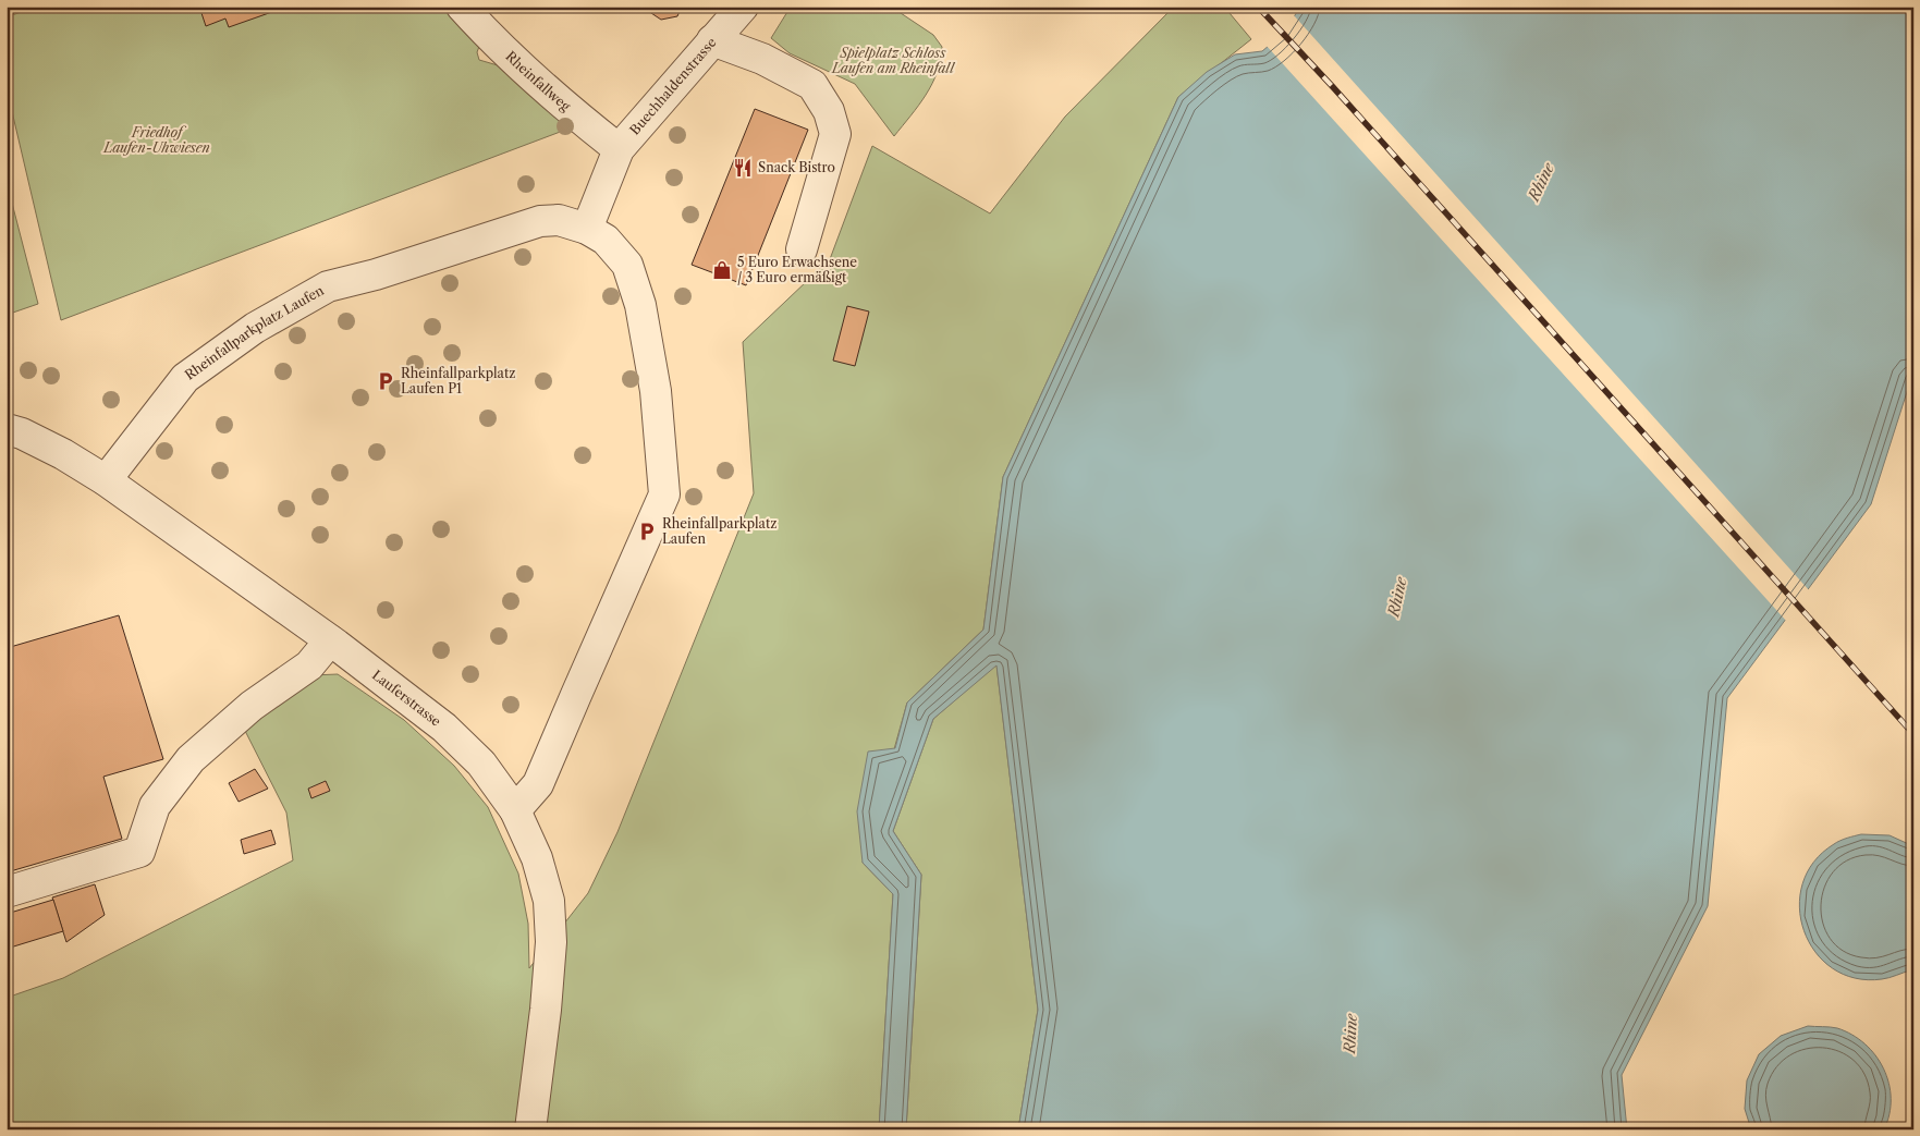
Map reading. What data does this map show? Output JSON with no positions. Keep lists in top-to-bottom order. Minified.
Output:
{"streets":{"street":["Rheinfallweg","Buechhaldenstrasse","Rheinfallparkplatz Laufen","Lauferstrasse"]},"crossings":[["Rheinfallweg","Buechhaldenstrasse"],["Buechhaldenstrasse","Rheinfallparkplatz Laufen"],["Rheinfallparkplatz Laufen","Lauferstrasse"]],"water":["Rhine"],"parks":["Spielplatz Schloss Laufen am Rheinfall","Friedhof Laufen-Uhwiesen"],"places":{"restaurant":["Snack Bistro"],"shop":["5 Euro Erwachsene / 3 Euro ermäßigt"],"parking":["Rheinfallparkplatz Laufen P1","Rheinfallparkplatz Laufen"]}}
